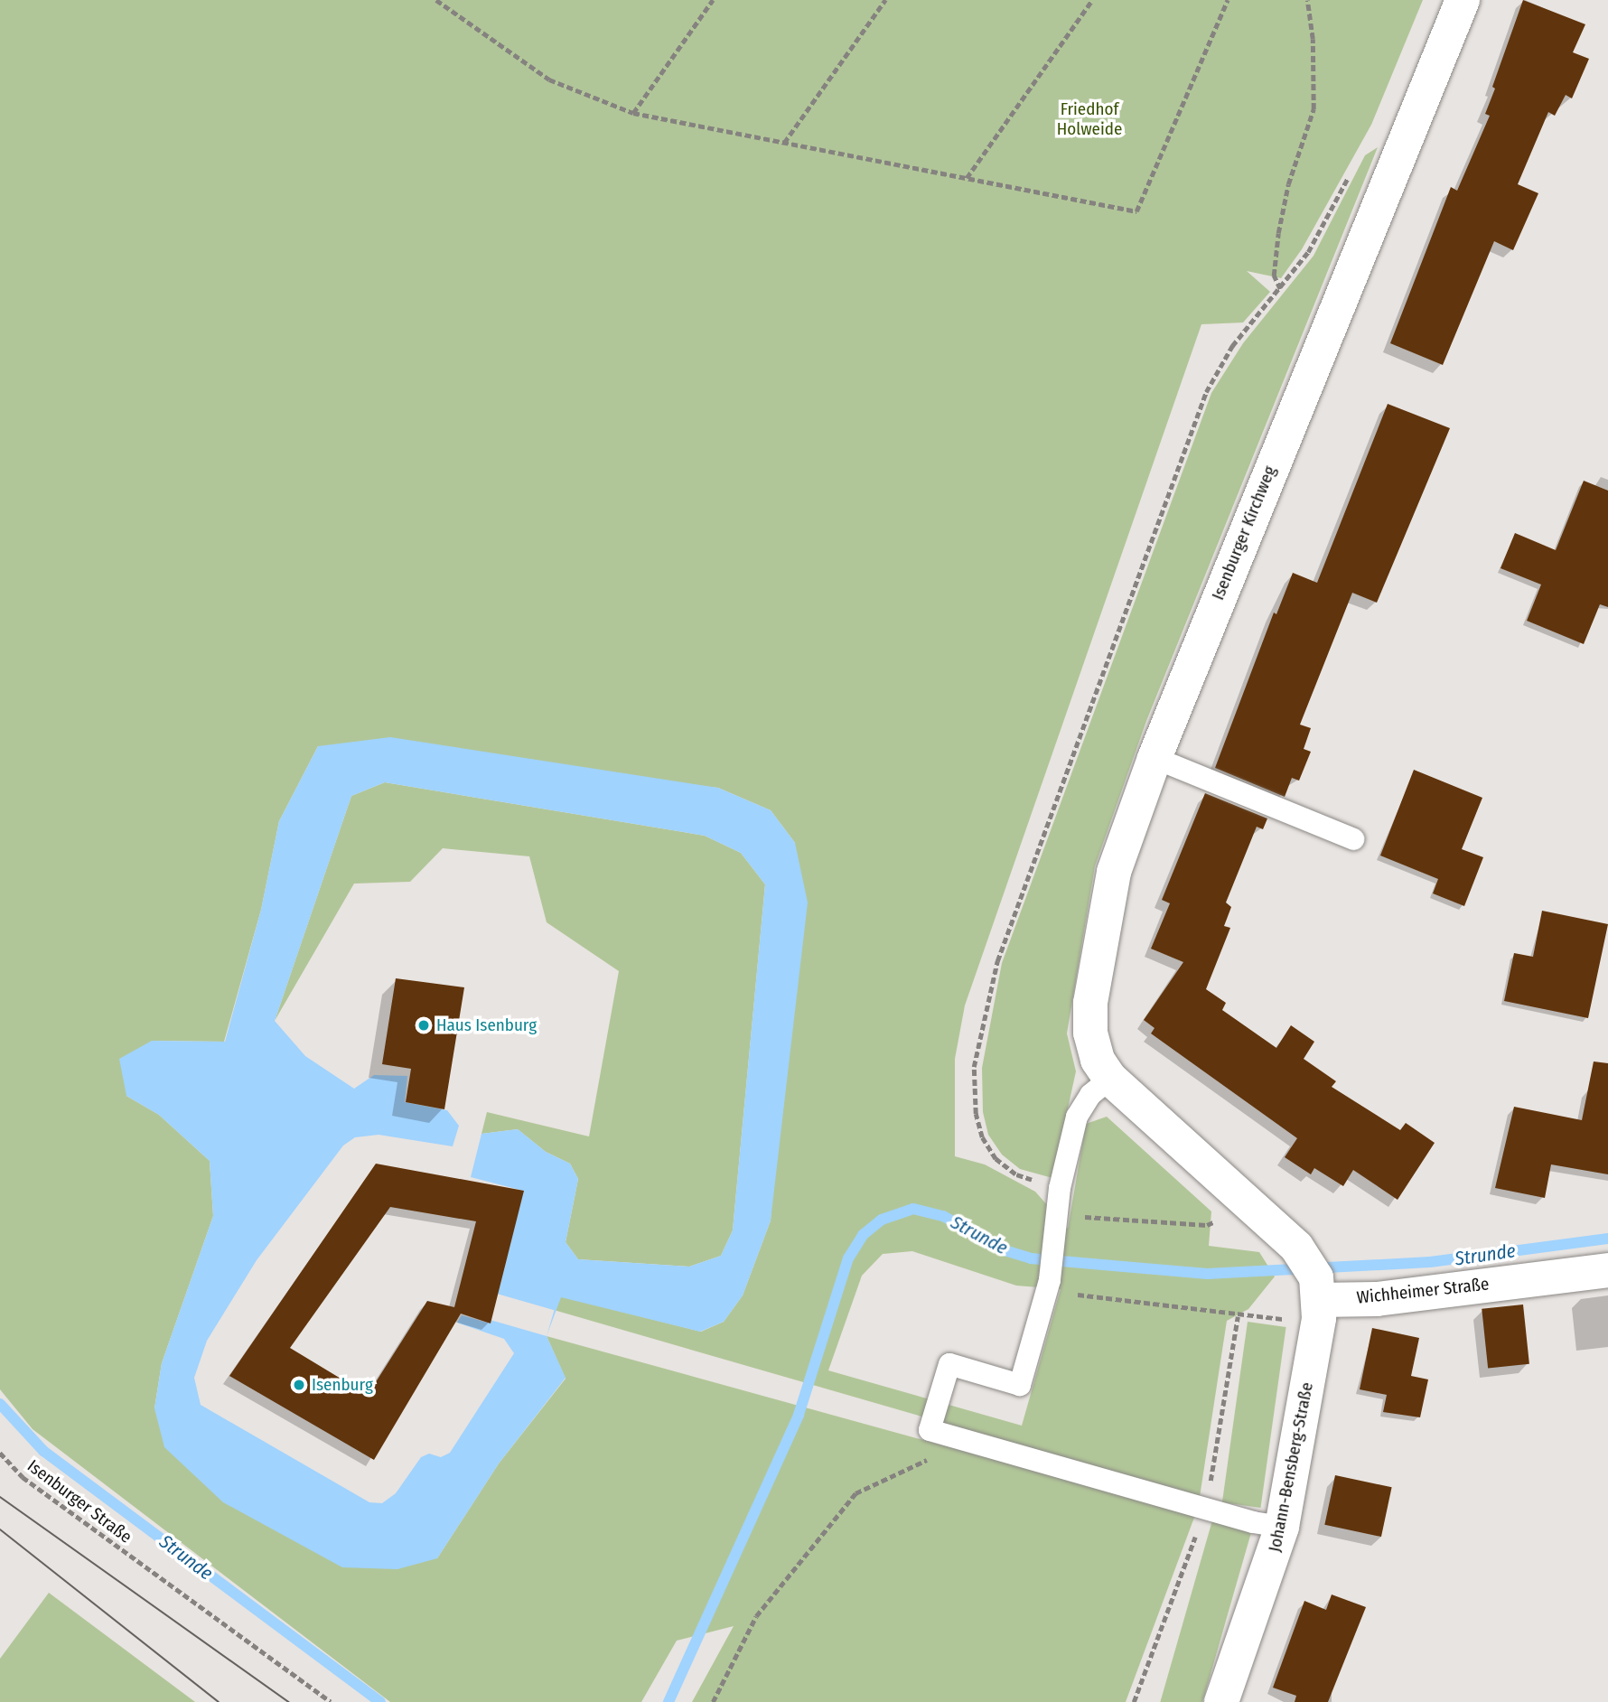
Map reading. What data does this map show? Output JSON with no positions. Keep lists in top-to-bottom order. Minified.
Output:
{"streets":{"street":["Isenburger Kirchweg","Wichheimer Straße","Johann-Bensberg-Straße"],"path":["Isenburger Straße"]},"crossings":[["Wichheimer Straße","Johann-Bensberg-Straße"]],"water":["Strunde"],"parks":["Friedhof Holweide"],"places":["Haus Isenburg","Isenburg"]}
